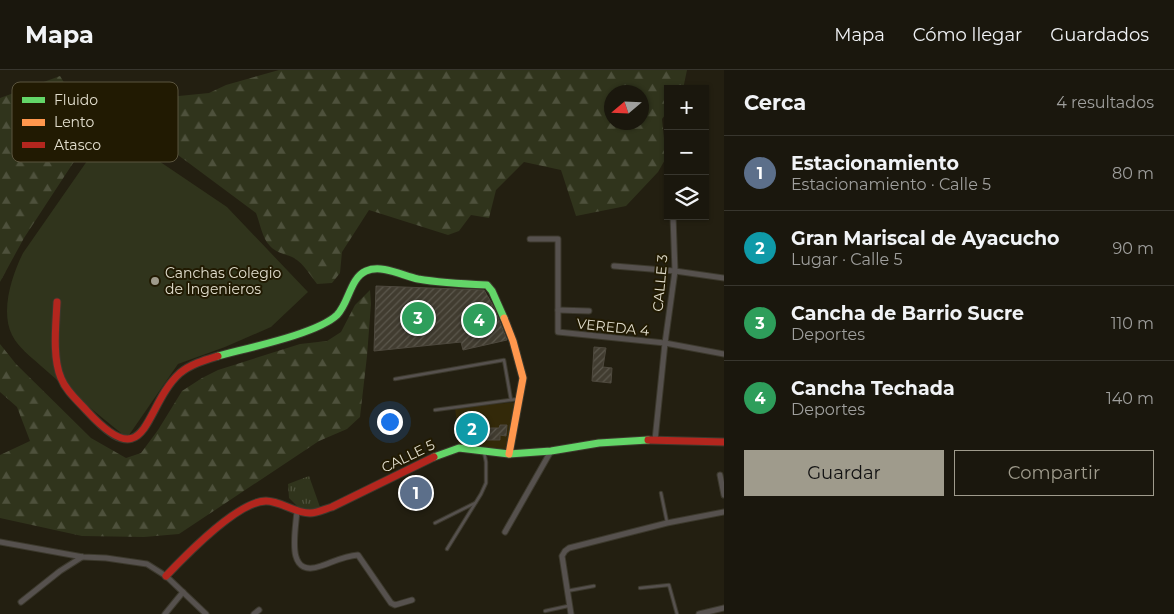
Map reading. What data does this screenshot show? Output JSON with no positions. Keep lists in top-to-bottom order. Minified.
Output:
{"streets":{"street":["CALLE 3","VEREDA 4","CALLE 5"]},"crossings":[["CALLE 3","VEREDA 4"],["CALLE 3","CALLE 5"]],"places":["Canchas Colegio de Ingenieros"],"legend":["Fluido","Lento","Atasco"],"north":"left","page":{"header":"Mapa","nav":["Mapa","Cómo llegar","Guardados"],"heading":["Cerca","4 resultados"],"map_buttons":["+","−"],"list":[{"mark":"1","name":"Estacionamiento","note":"Estacionamiento · Calle 5","value":"80 m"},{"mark":"2","name":"Gran Mariscal de Ayacucho","note":"Lugar · Calle 5","value":"90 m"},{"mark":"3","name":"Cancha de Barrio Sucre","note":"Deportes","value":"110 m"},{"mark":"4","name":"Cancha Techada","note":"Deportes","value":"140 m"}],"pins":["3","4","2","1"],"buttons":["Guardar","Compartir"]}}
